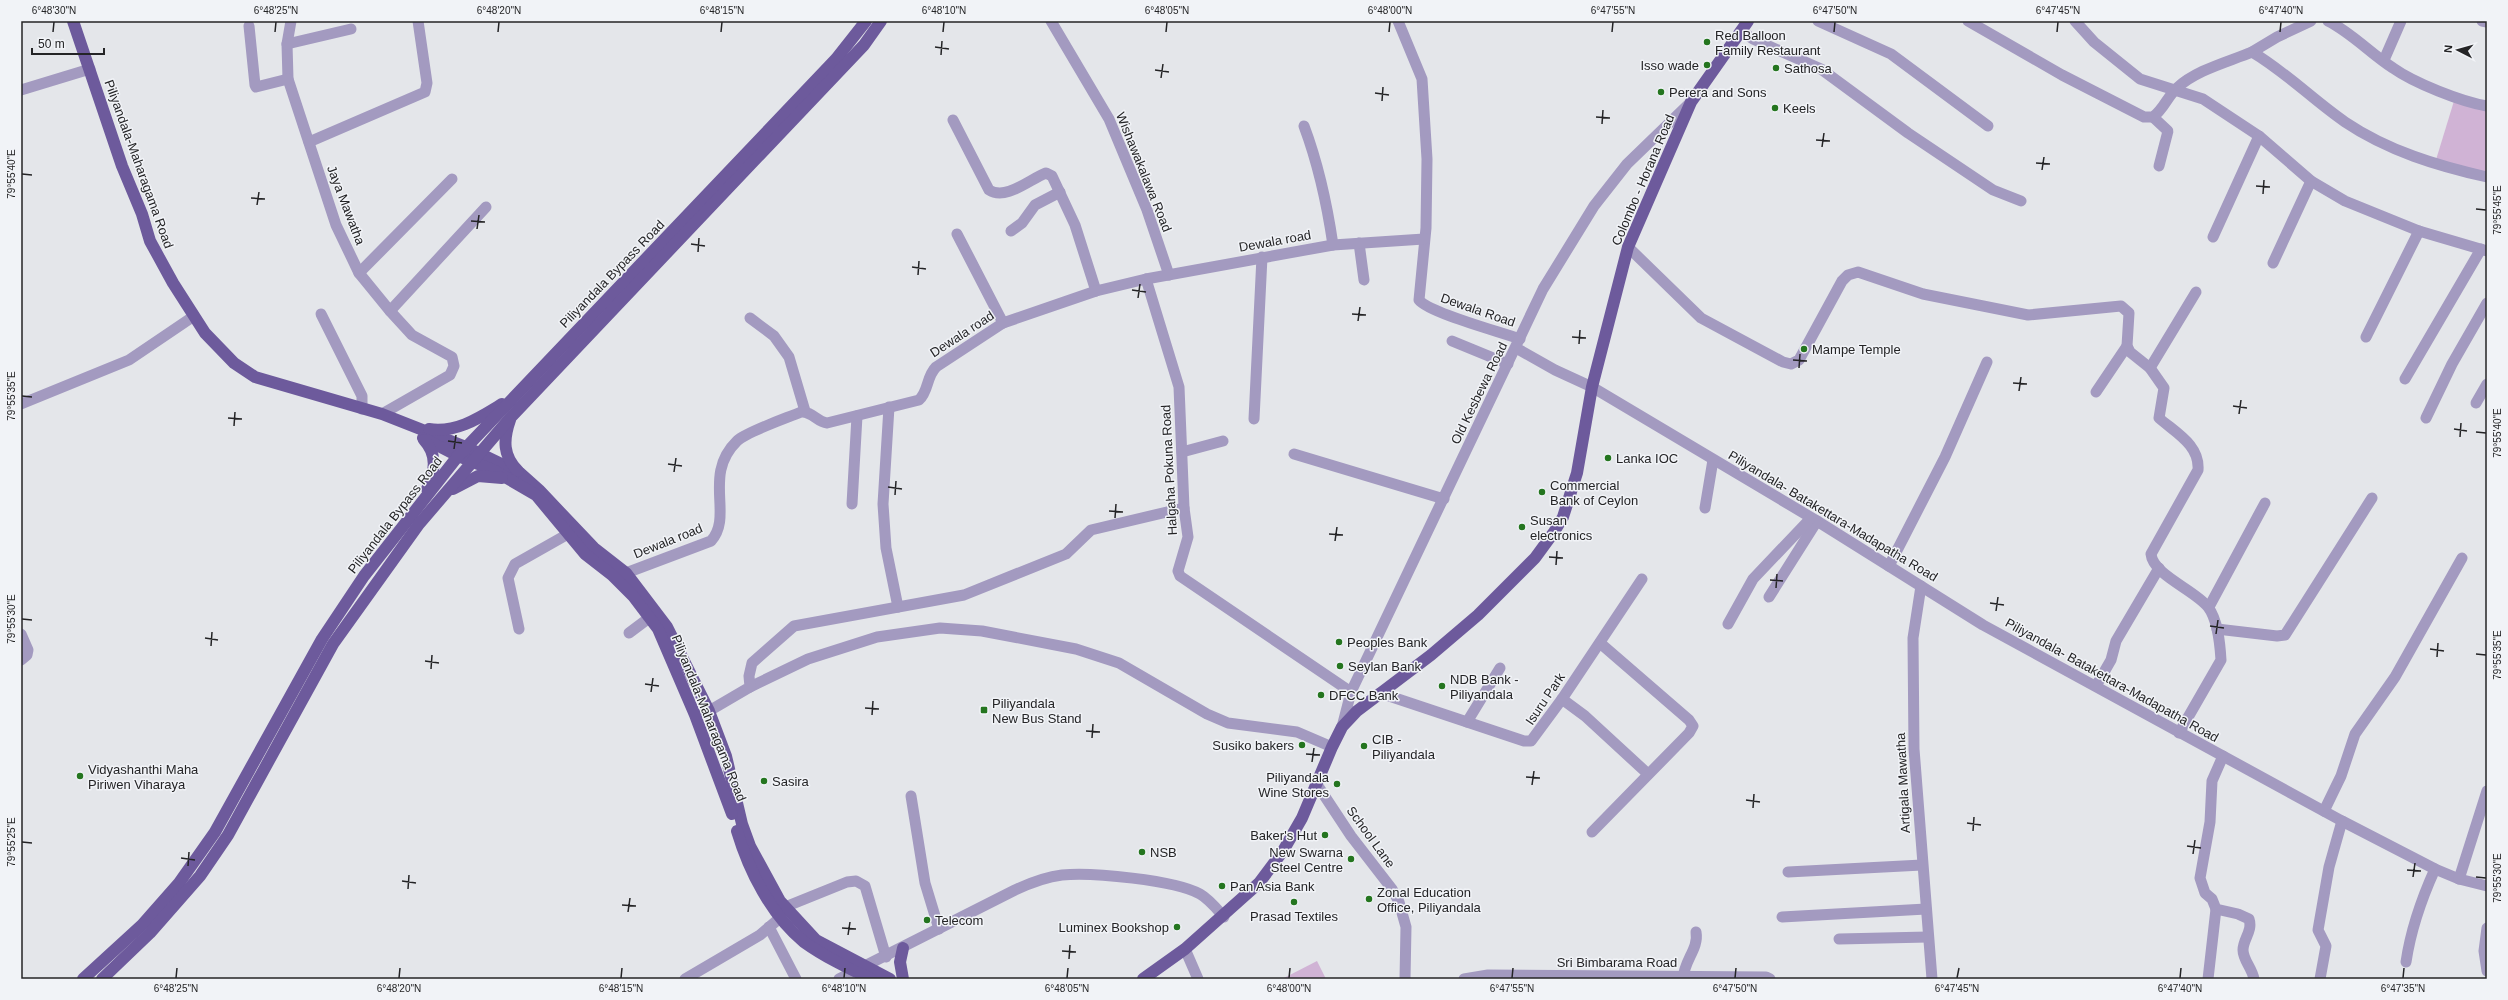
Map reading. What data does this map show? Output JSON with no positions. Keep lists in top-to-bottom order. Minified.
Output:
{"streets":{"main road":["Piliyandala-Maharagama Road","Colombo - Horana Road","Piliyandala Bypass Road"],"street":["Wishawakalawa Road","Jaya Mawatha","Dewala road","Dewala Road","Old Kesbewa Road","Halgaha Pokuna Road","Piliyandala- Batakettara-Madapatha Road","Isuru Park","Artigala Mawatha","School Lane","Sri Bimbarama Road"]},"crossings":[["Piliyandala-Maharagama Road","Jaya Mawatha"],["Piliyandala-Maharagama Road","Dewala road"],["Piliyandala-Maharagama Road","Piliyandala Bypass Road"],["Wishawakalawa Road","Dewala road"],["Colombo - Horana Road","Old Kesbewa Road"],["Colombo - Horana Road","Piliyandala- Batakettara-Madapatha Road"],["Colombo - Horana Road","Isuru Park"],["Colombo - Horana Road","School Lane"],["Dewala road","Dewala Road"],["Dewala road","Halgaha Pokuna Road"],["Dewala Road","Old Kesbewa Road"],["Dewala Road","Piliyandala- Batakettara-Madapatha Road"],["Old Kesbewa Road","Halgaha Pokuna Road"],["Old Kesbewa Road","Piliyandala- Batakettara-Madapatha Road"],["Piliyandala- Batakettara-Madapatha Road","Artigala Mawatha"]],"places":{"other":["Red Balloon Family Restaurant","Isso wade","Sathosa","Perera and Sons","Keels","Mampe Temple","Lanka IOC","Commercial Bank of Ceylon","Susan electronics","Peoples Bank","Seylan Bank","NDB Bank - Piliyandala","DFCC Bank","Susiko bakers","CIB - Piliyandala","Vidyashanthi Maha Piriwen Viharaya","Sasira","Piliyandala Wine Stores","Baker's Hut","NSB","New Swarna Steel Centre","Pan Asia Bank","Zonal Education Office, Piliyandala","Prasad Textiles","Telecom","Luminex Bookshop"],"transit":["Piliyandala New Bus Stand"]},"scale_bar":"50 m","north":"left","coordinates":["6°48'30\"N","6°48'25\"N","6°48'20\"N","6°48'15\"N","6°48'10\"N","6°48'05\"N","6°48'00\"N","6°47'55\"N","6°47'50\"N","6°47'45\"N","6°47'40\"N","79°55'40\"E","79°55'45\"E","79°55'35\"E","79°55'30\"E","79°55'25\"E","6°47'35\"N"]}
